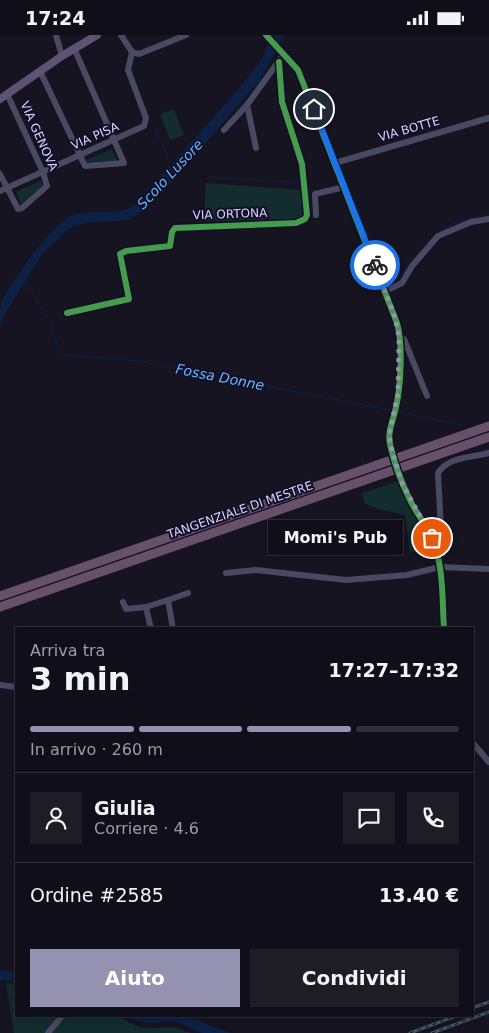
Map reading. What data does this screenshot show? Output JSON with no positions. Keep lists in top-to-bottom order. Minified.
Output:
{"streets":{"highway":["TANGENZIALE DI MESTRE"],"street":["VIA BOTTE","VIA GENOVA","VIA PISA","VIA ORTONA"]},"crossings":[["VIA GENOVA","VIA PISA"]],"water":["Scolo Lusore","Fossa Donne"],"places":["Momi's Pub"],"page":{"status":"17:24","bubble":"Momi's Pub","heading":["3 min","Arriva tra","17:27–17:32"],"panel":["Giulia","Corriere · 4.6","Ordine #2585","13.40 €"],"bar":"In arrivo · 260 m","buttons":["Aiuto","Condividi"]}}
